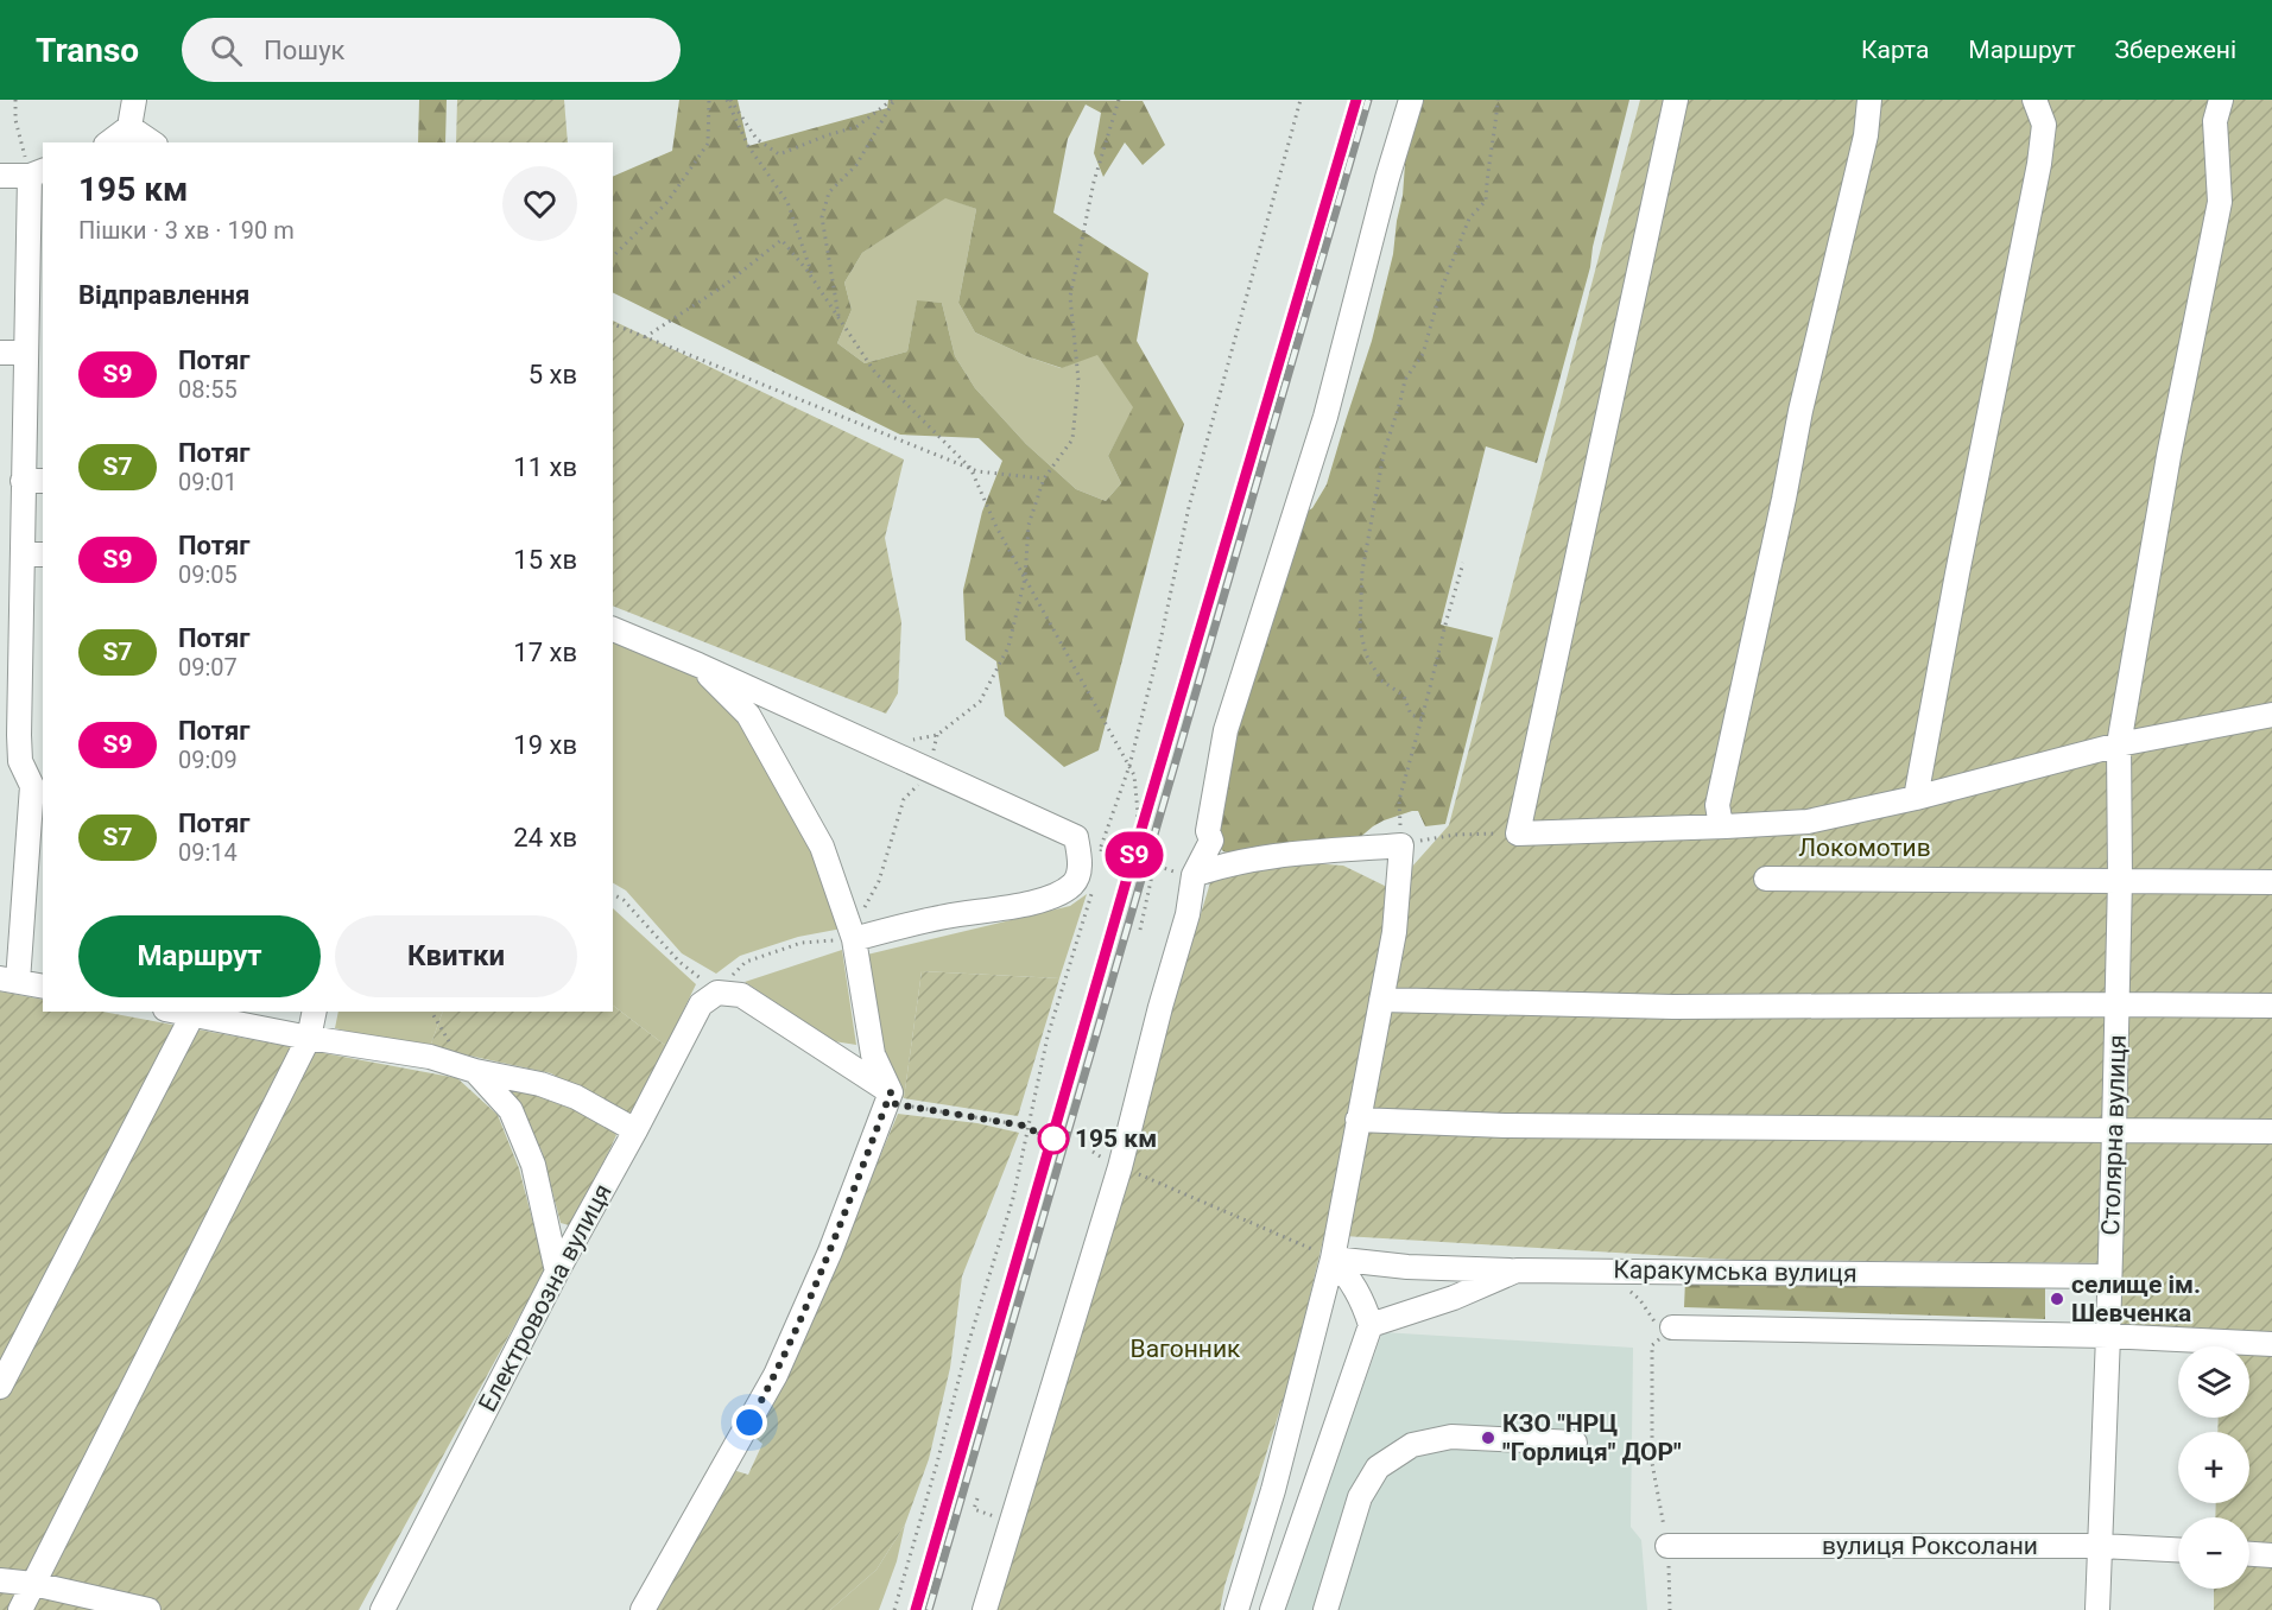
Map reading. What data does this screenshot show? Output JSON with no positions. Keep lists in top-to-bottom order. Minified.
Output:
{"streets":{"street":["Столярна вулиця","Каракумська вулиця","Електровозна вулиця","вулиця Роксолани"]},"crossings":[["Столярна вулиця","Каракумська вулиця"],["Столярна вулиця","вулиця Роксолани"]],"parks":["Локомотив","Вагонник"],"places":["195 км","селище ім. Шевченка","КЗО \"НРЦ \"Горлиця\" ДОР\""],"page":{"header":"Transo","search":"Пошук","nav":["Карта","Маршрут","Збережені"],"on_map":"S9","heading":[["195 км","Пішки · 3 хв · 190 m"],"Відправлення"],"list":[{"mark":"S9","name":"Потяг","note":"08:55","value":"5 хв"},{"mark":"S7","name":"Потяг","note":"09:01","value":"11 хв"},{"mark":"S9","name":"Потяг","note":"09:05","value":"15 хв"},{"mark":"S7","name":"Потяг","note":"09:07","value":"17 хв"},{"mark":"S9","name":"Потяг","note":"09:09","value":"19 хв"},{"mark":"S7","name":"Потяг","note":"09:14","value":"24 хв"}],"buttons":["Маршрут","Квитки"],"map_buttons":["+","−"]}}
